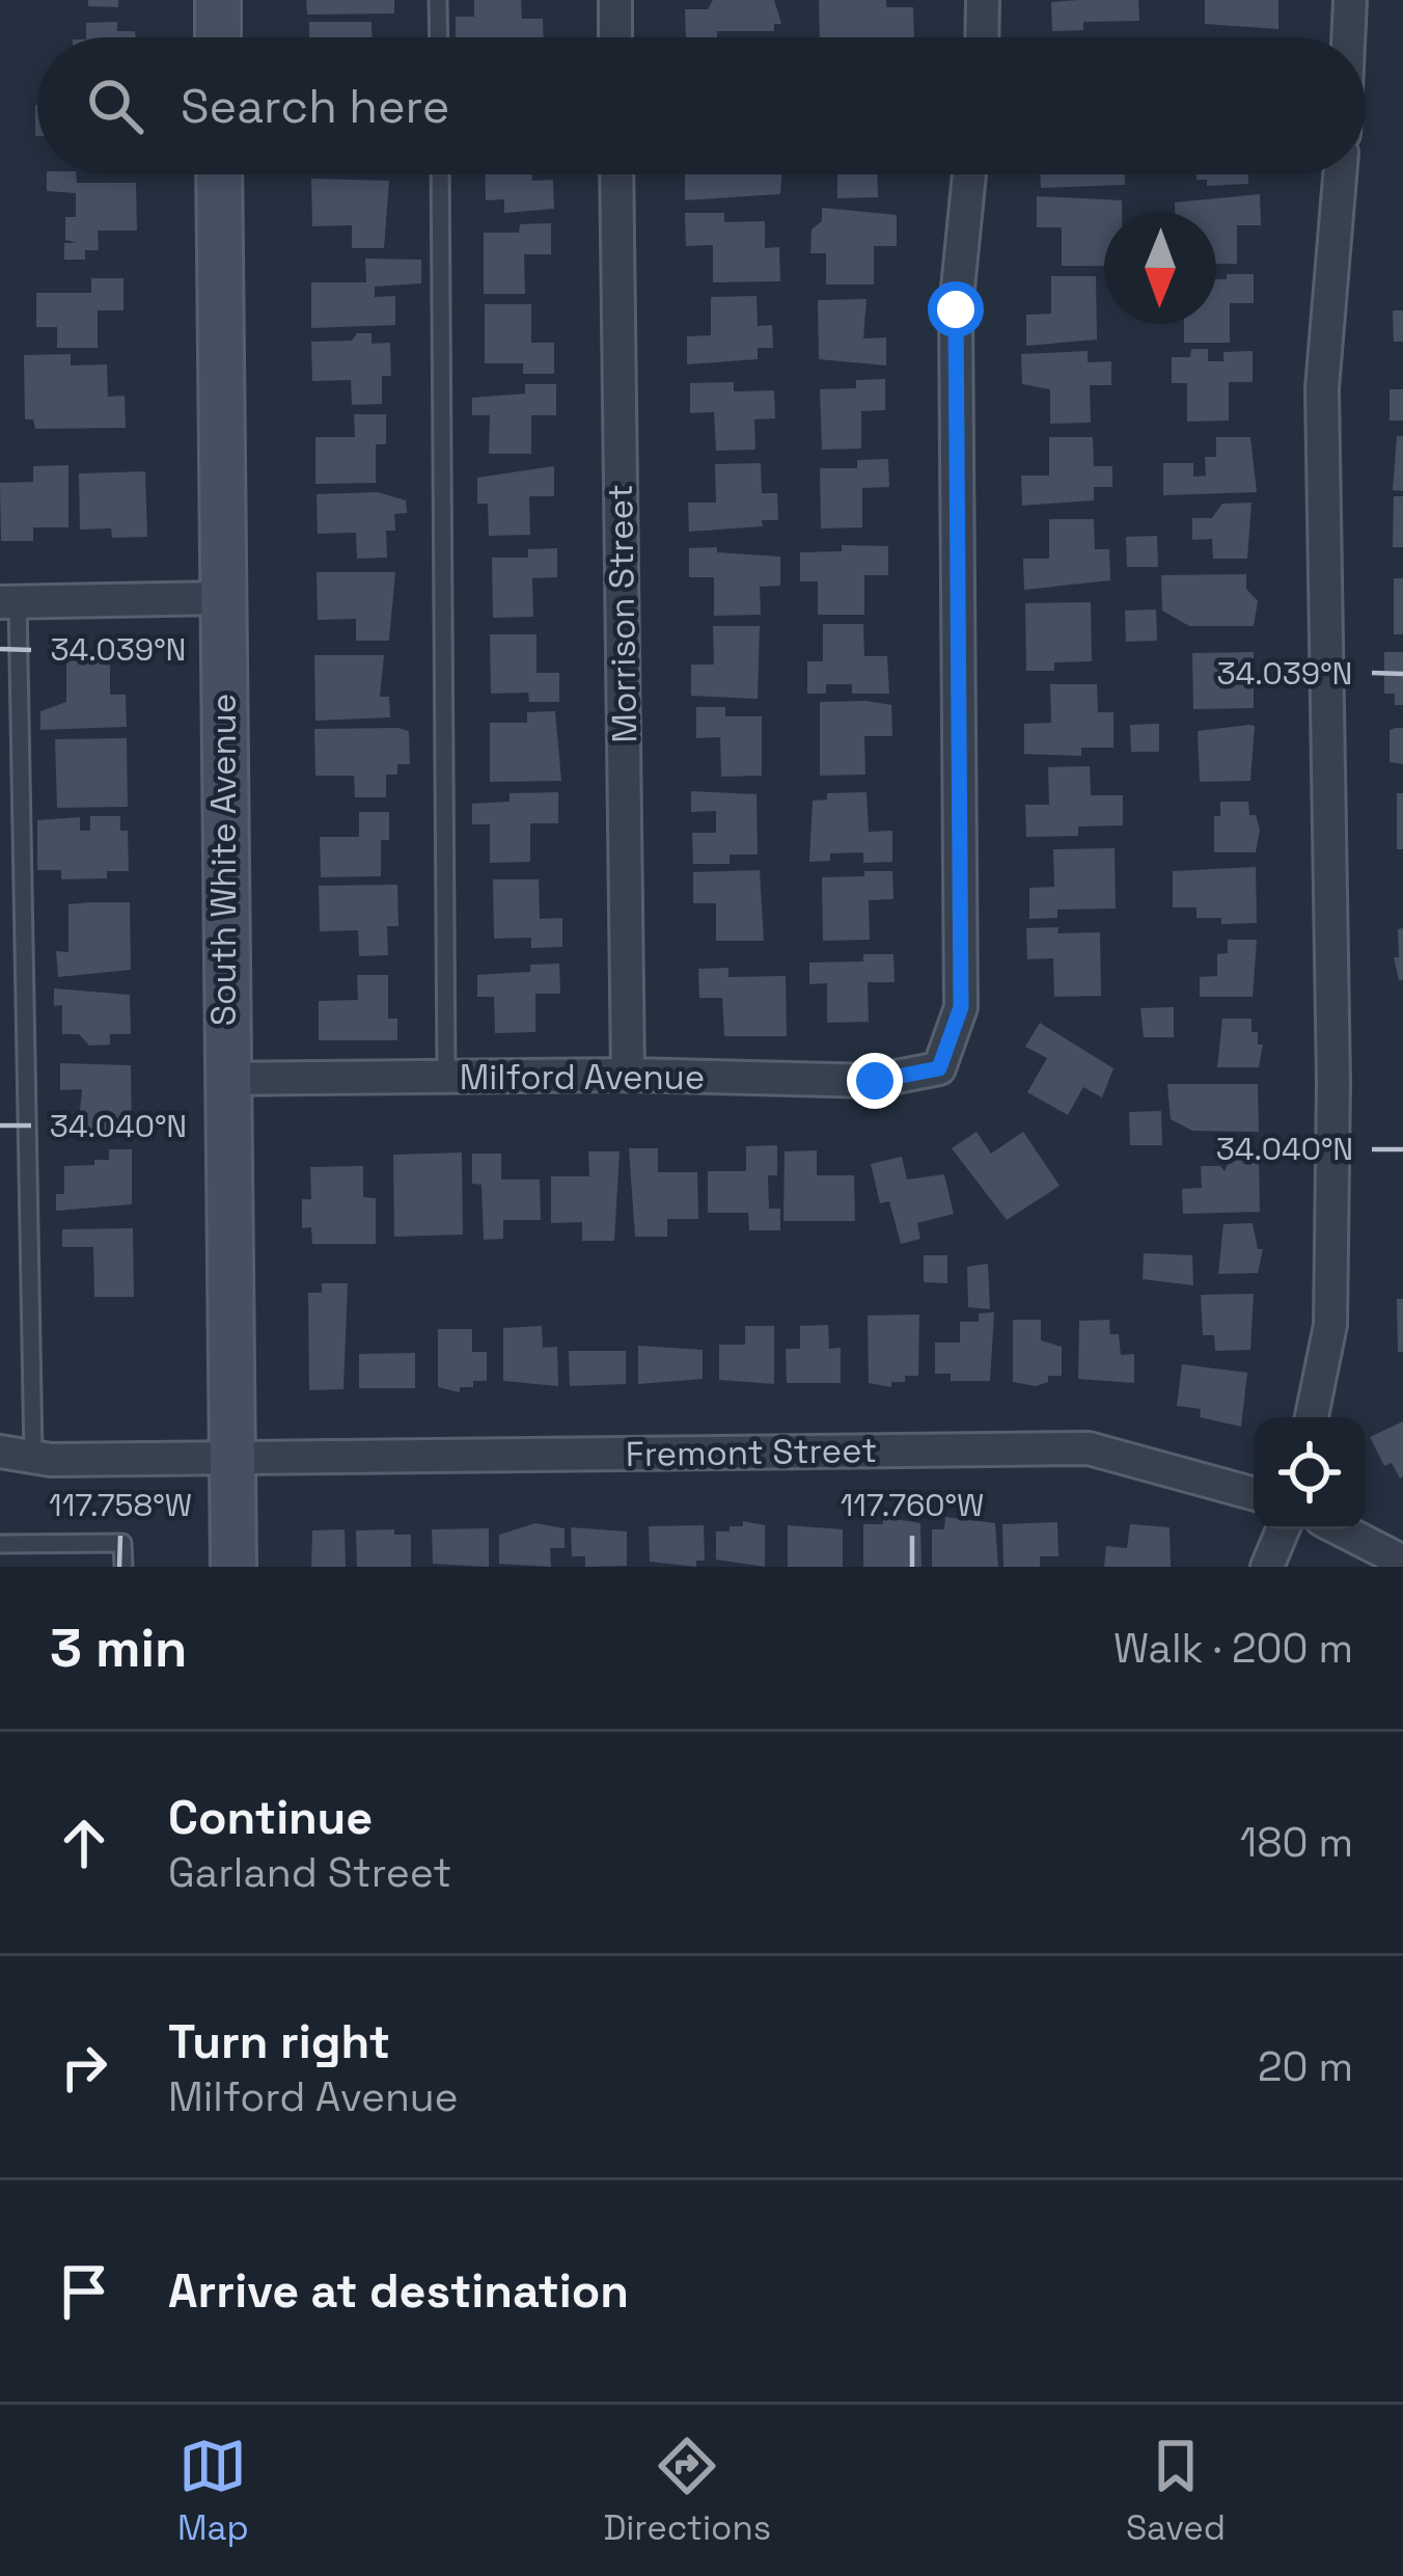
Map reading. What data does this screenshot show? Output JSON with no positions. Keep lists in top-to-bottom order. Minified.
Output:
{"streets":{"street":["Morrison Street","South White Avenue","Milford Avenue","Fremont Street"]},"crossings":[["Morrison Street","Milford Avenue"],["South White Avenue","Milford Avenue"],["South White Avenue","Fremont Street"]],"north":"bottom","page":{"search":"Search here","heading":["3 min","Walk · 200 m"],"list":[["Continue","Garland Street","180 m"],["Turn right","Milford Avenue","20 m"],"Arrive at destination"],"nav":["Map","Directions","Saved"]},"coordinates":["34.039°N","34.040°N","117.758°W","117.760°W"]}
